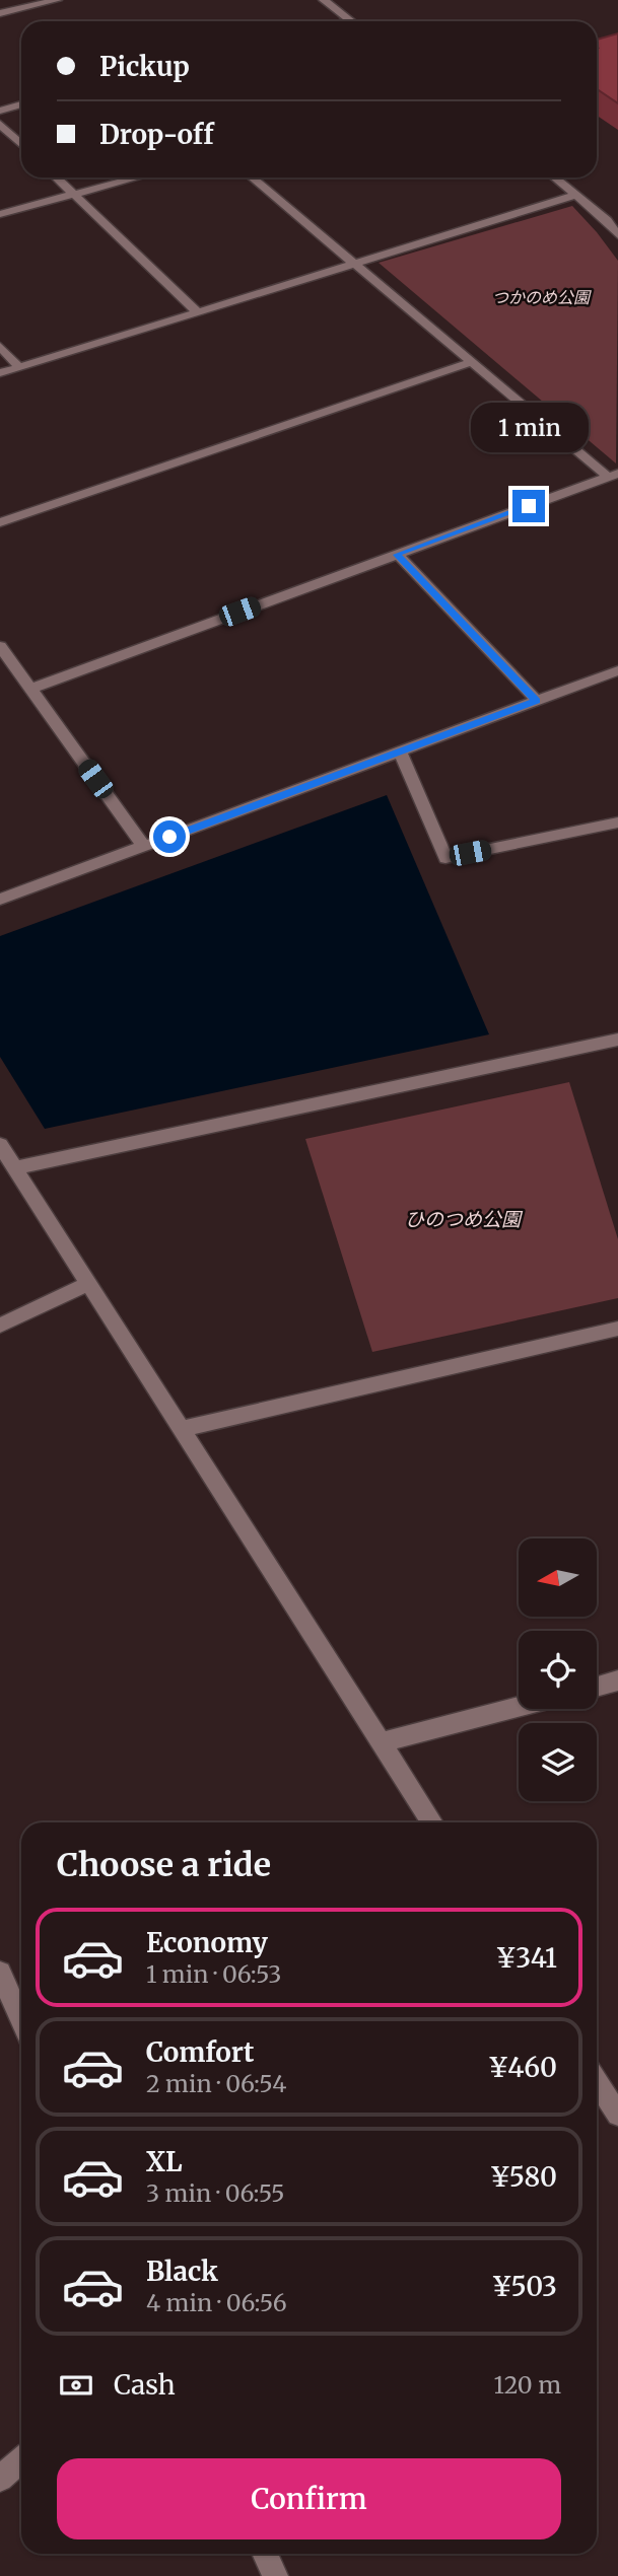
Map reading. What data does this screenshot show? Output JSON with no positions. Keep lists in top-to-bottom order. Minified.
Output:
{"parks":["つかのめ公園","ひのつめ公園"],"north":"left","page":{"banner":["Pickup","Drop-off"],"bubble":"1 min","heading":"Choose a ride","list":[{"name":"Economy","note":"1 min · 06:53","value":"¥341"},{"name":"Comfort","note":"2 min · 06:54","value":"¥460"},{"name":"XL","note":"3 min · 06:55","value":"¥580"},{"name":"Black","note":"4 min · 06:56","value":"¥503"}],"pay":["Cash","120 m"],"buttons":"Confirm"}}
